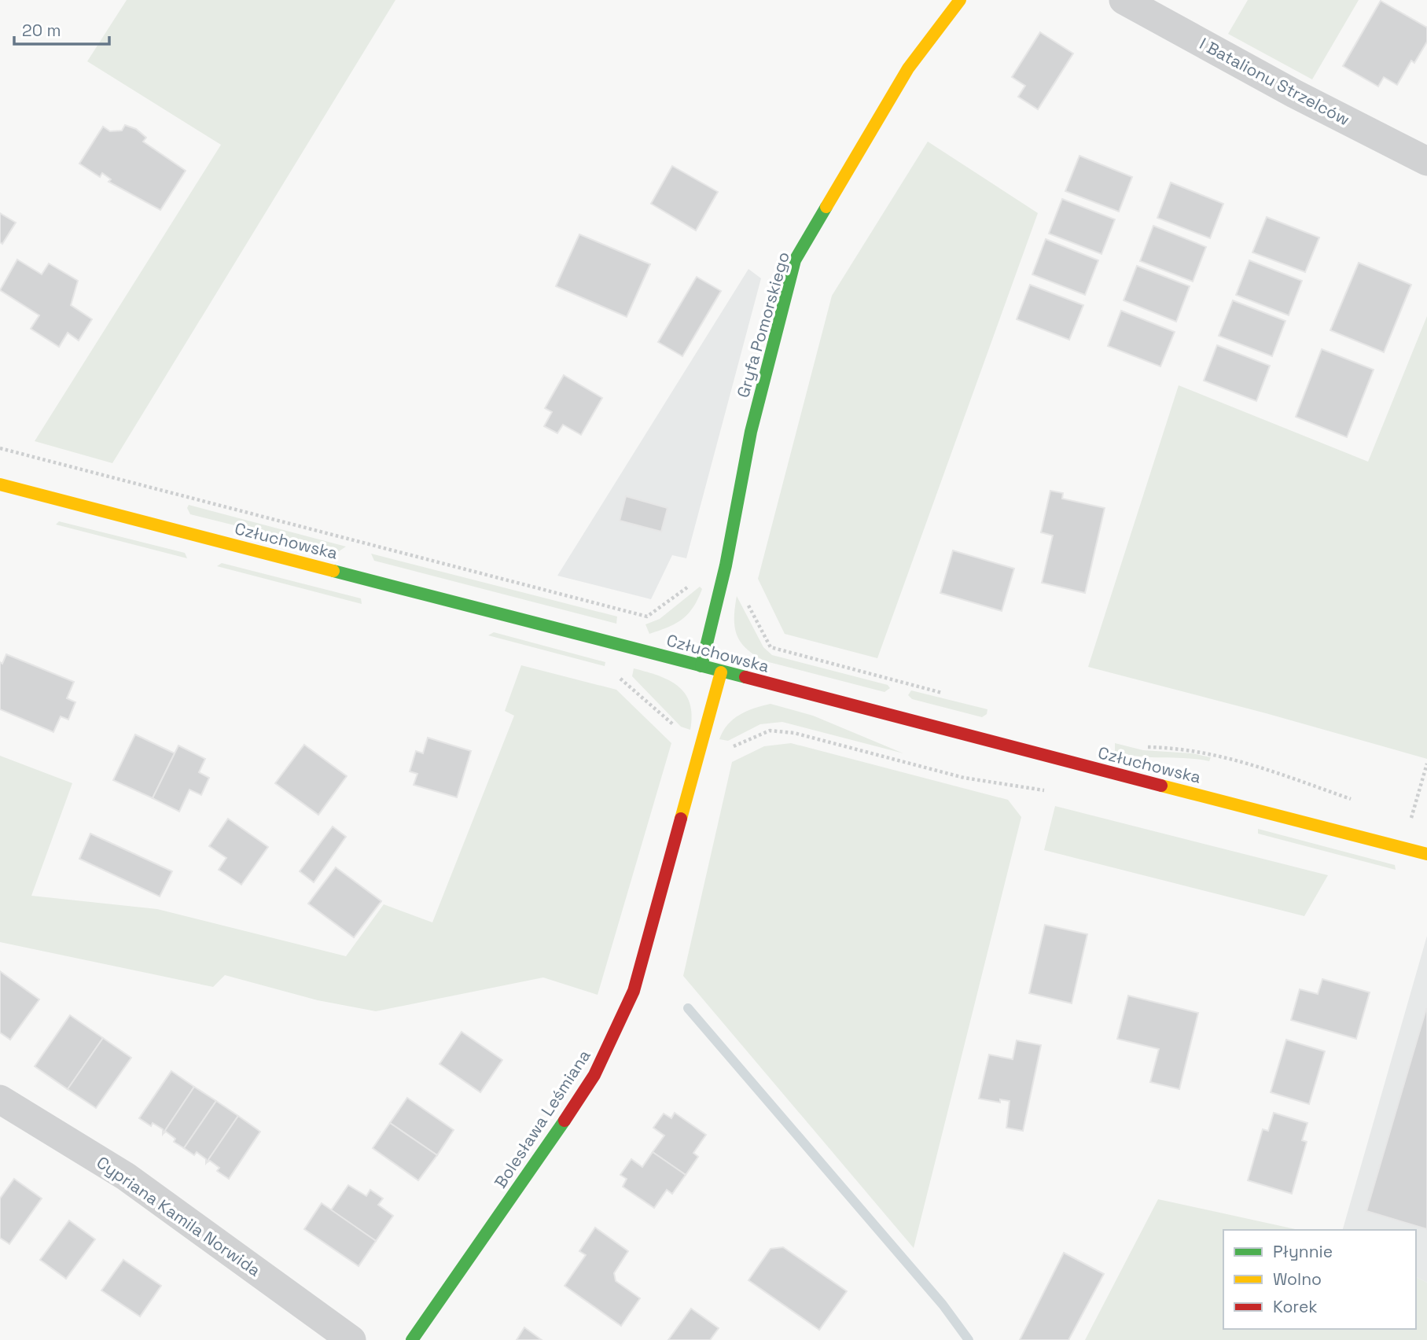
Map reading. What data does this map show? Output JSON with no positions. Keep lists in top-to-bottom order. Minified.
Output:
{"streets":{"main road":["Gryfa Pomorskiego","Człuchowska","Bolesława Leśmiana"],"street":["I Batalionu Strzelców","Cypriana Kamila Norwida"]},"crossings":[["Gryfa Pomorskiego","Człuchowska"],["Człuchowska","Bolesława Leśmiana"]],"legend":["Płynnie","Wolno","Korek"],"scale_bar":"20 m"}
